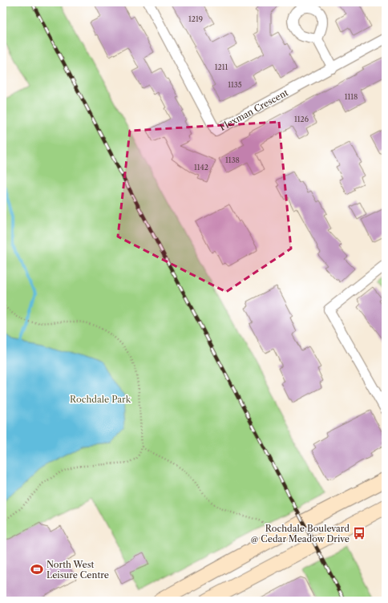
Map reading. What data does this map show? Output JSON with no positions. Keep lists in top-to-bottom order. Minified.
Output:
{"streets":{"street":["Flexman Crescent"]},"parks":["Rochdale Park"],"places":{"bus stop":["Rochdale Boulevard @ Cedar Meadow Drive"],"sports":["North West Leisure Centre"]},"house_numbers":["1219","1211","1135","1118","1126","1138","1142"]}
